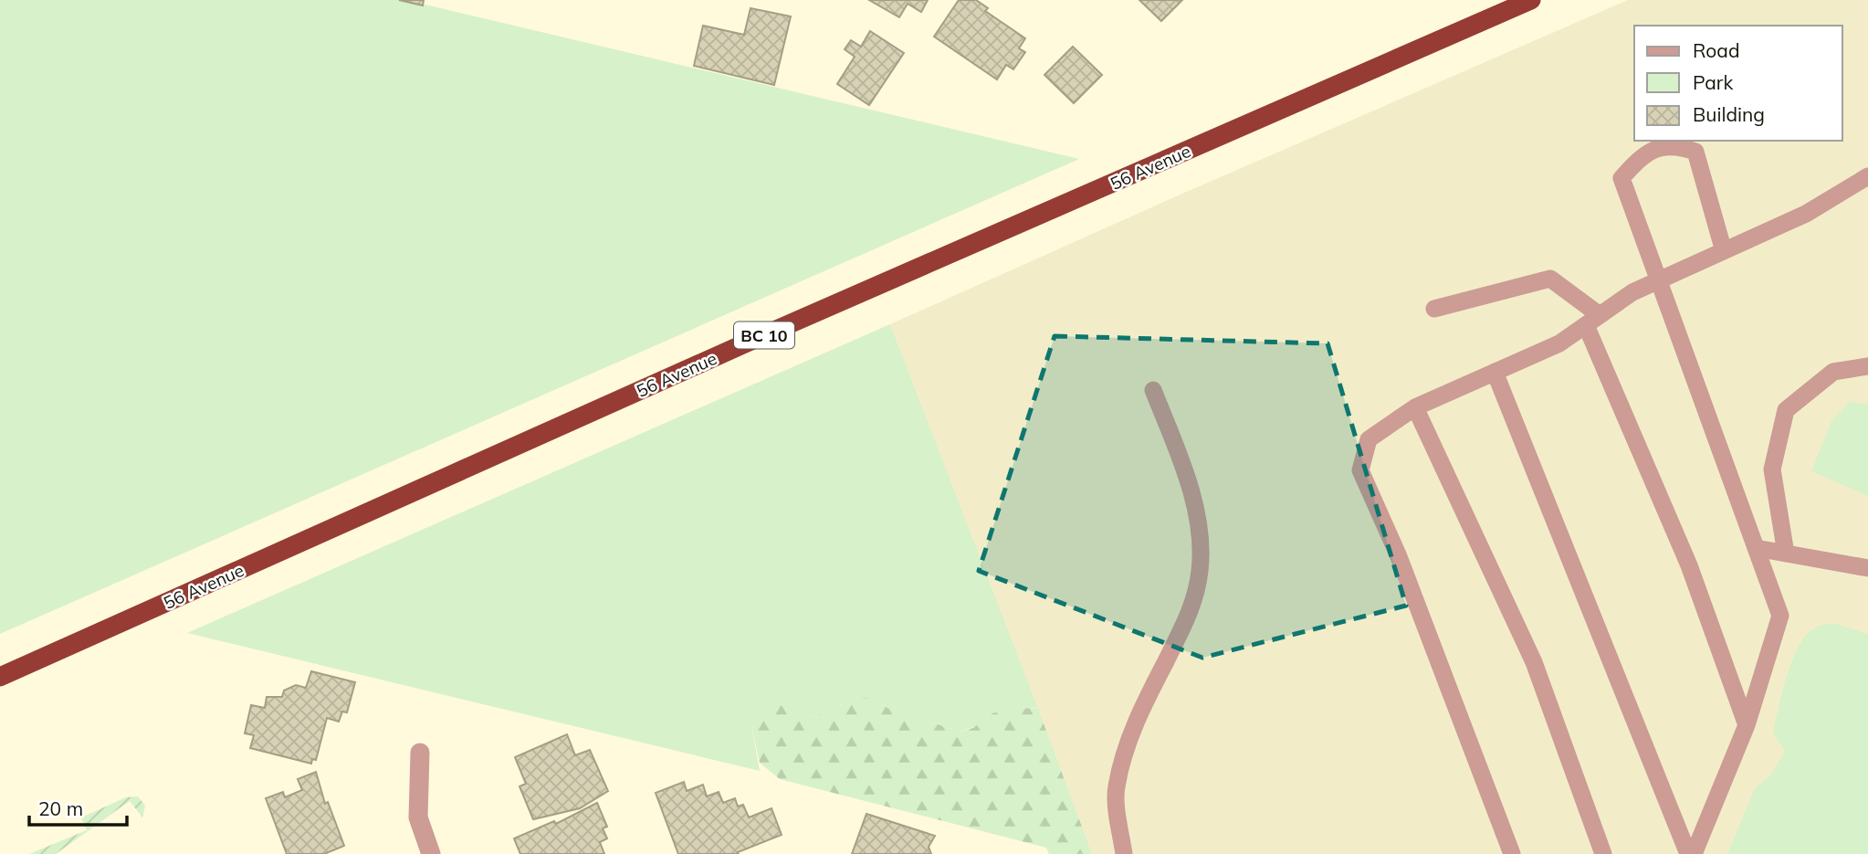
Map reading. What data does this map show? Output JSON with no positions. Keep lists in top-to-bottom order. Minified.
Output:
{"streets":{"highway":["56 Avenue","BC 10"]},"legend":["Road","Park","Building"],"scale_bar":"20 m"}
